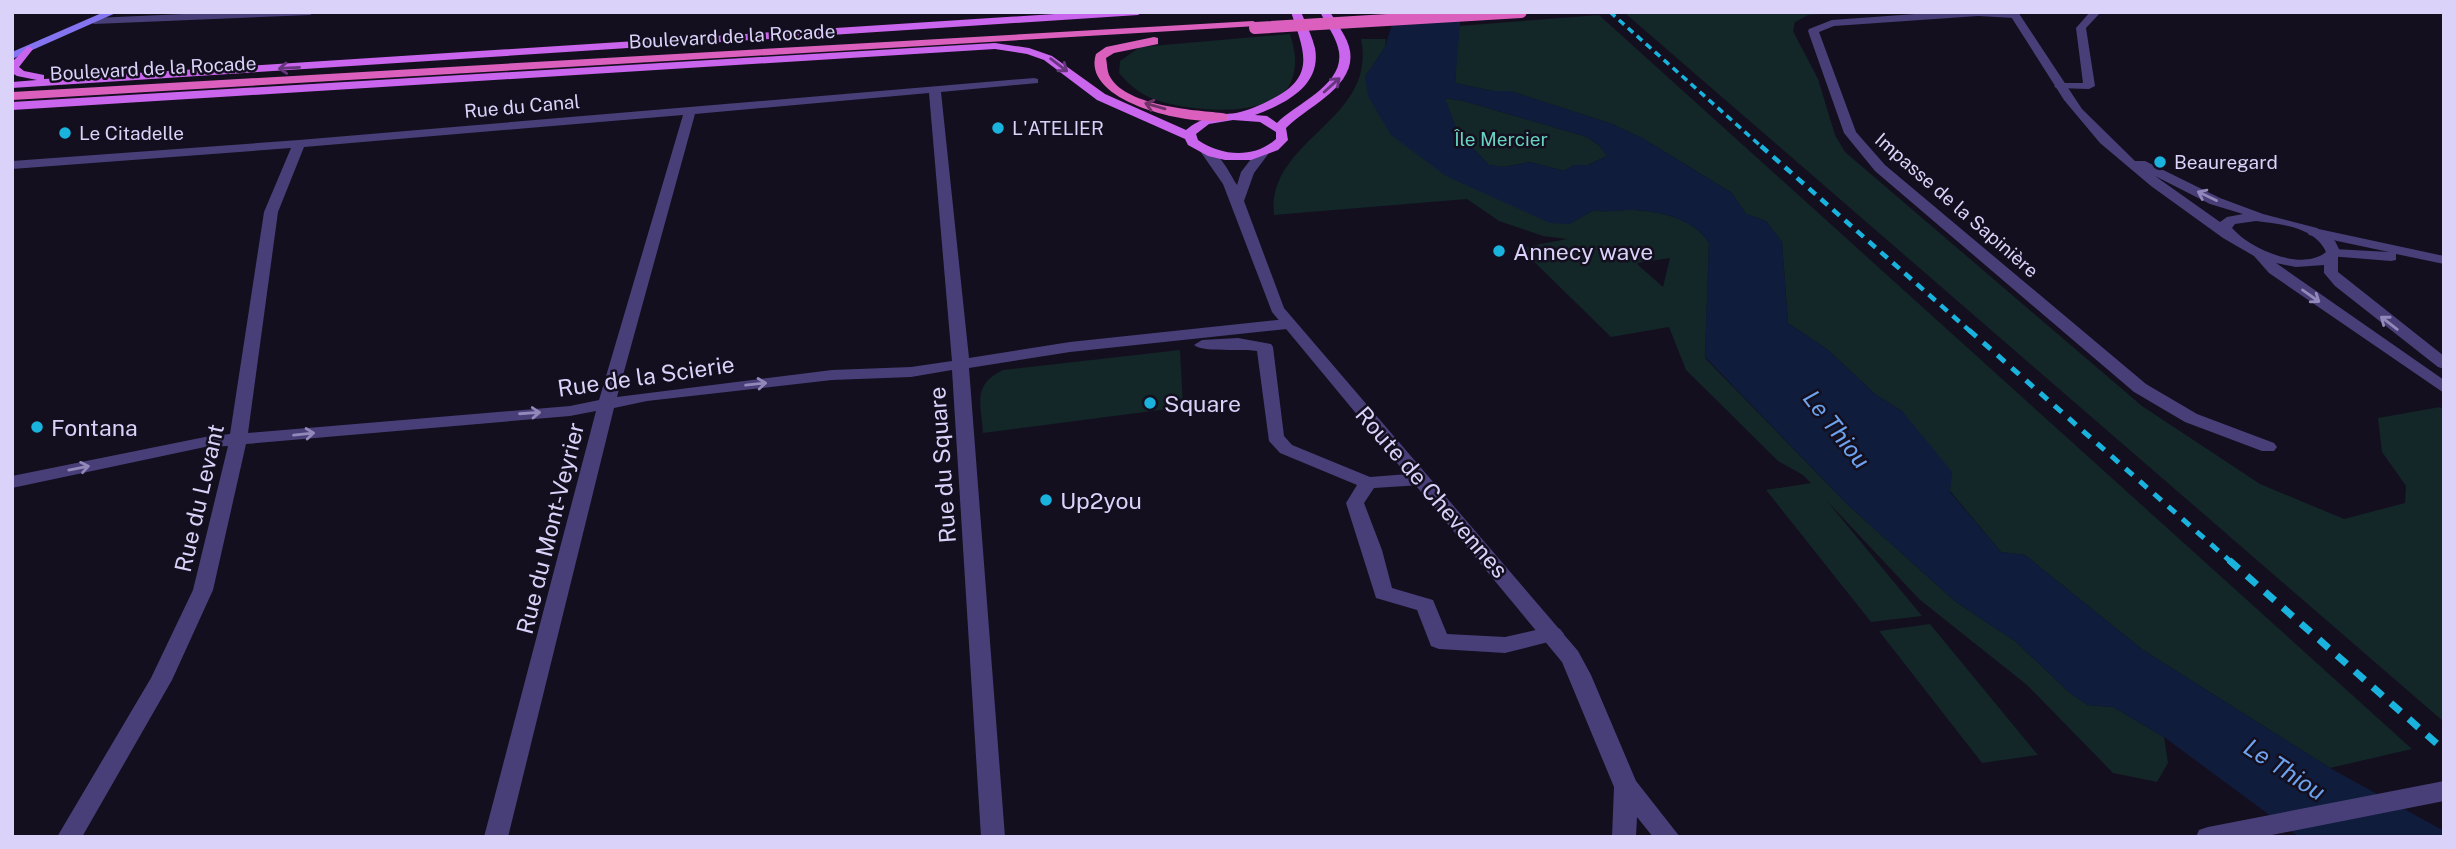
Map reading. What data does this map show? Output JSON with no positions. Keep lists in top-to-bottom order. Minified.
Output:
{"streets":{"highway":["Boulevard de la Rocade"],"street":["Rue du Canal","Impasse de la Sapinière","Rue de la Scierie","Rue du Square","Route de Chevennes","Rue du Levant","Rue du Mont-Veyrier"]},"crossings":[["Rue du Canal","Rue du Square"],["Rue du Canal","Rue du Levant"],["Rue du Canal","Rue du Mont-Veyrier"],["Rue de la Scierie","Rue du Square"],["Rue de la Scierie","Route de Chevennes"],["Rue de la Scierie","Rue du Levant"],["Rue de la Scierie","Rue du Mont-Veyrier"]],"one_way":["Rue de la Scierie"],"water":["Le Thiou"],"parks":["Île Mercier"],"places":["L'ATELIER","Le Citadelle","Beauregard","Annecy wave","Square","Fontana","Up2you"]}
